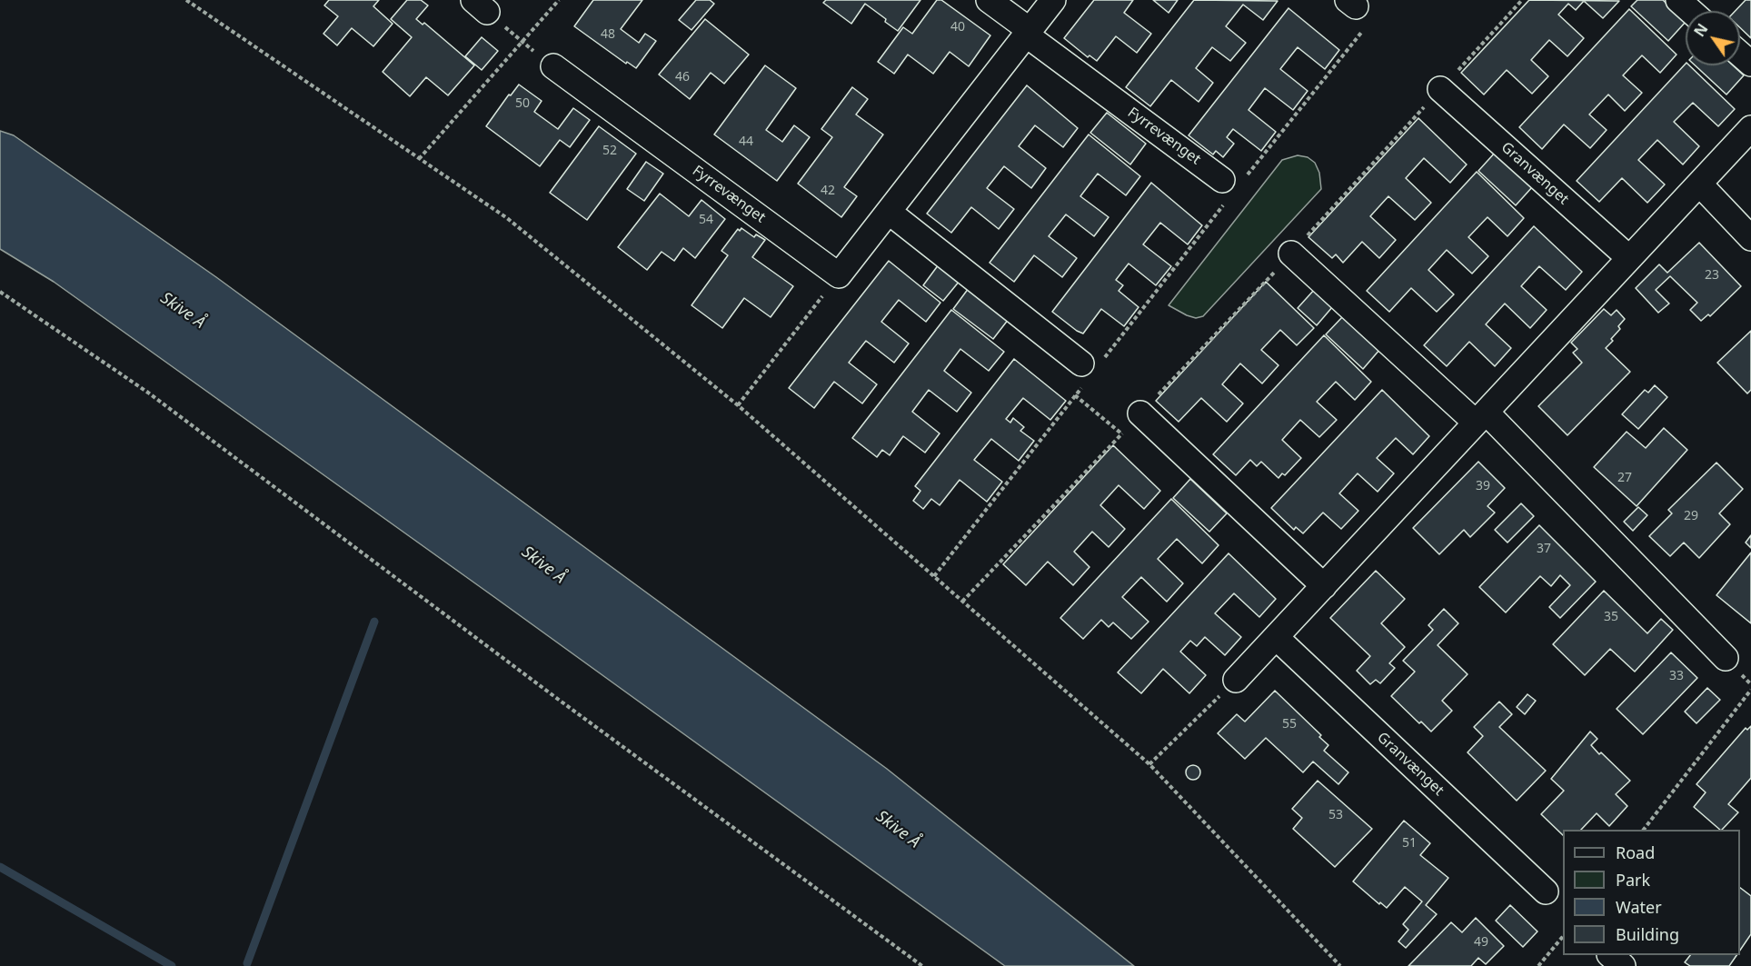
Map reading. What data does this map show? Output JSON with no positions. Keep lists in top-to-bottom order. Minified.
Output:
{"streets":{"street":["Fyrrevænget","Granvænget"]},"water":["Skive Å"],"house_numbers":["40","48","46","50","44","52","42","54","23","27","39","29","37","35","33","55","53","51","49"],"legend":["Road","Park","Water","Building"],"north":"top left"}
